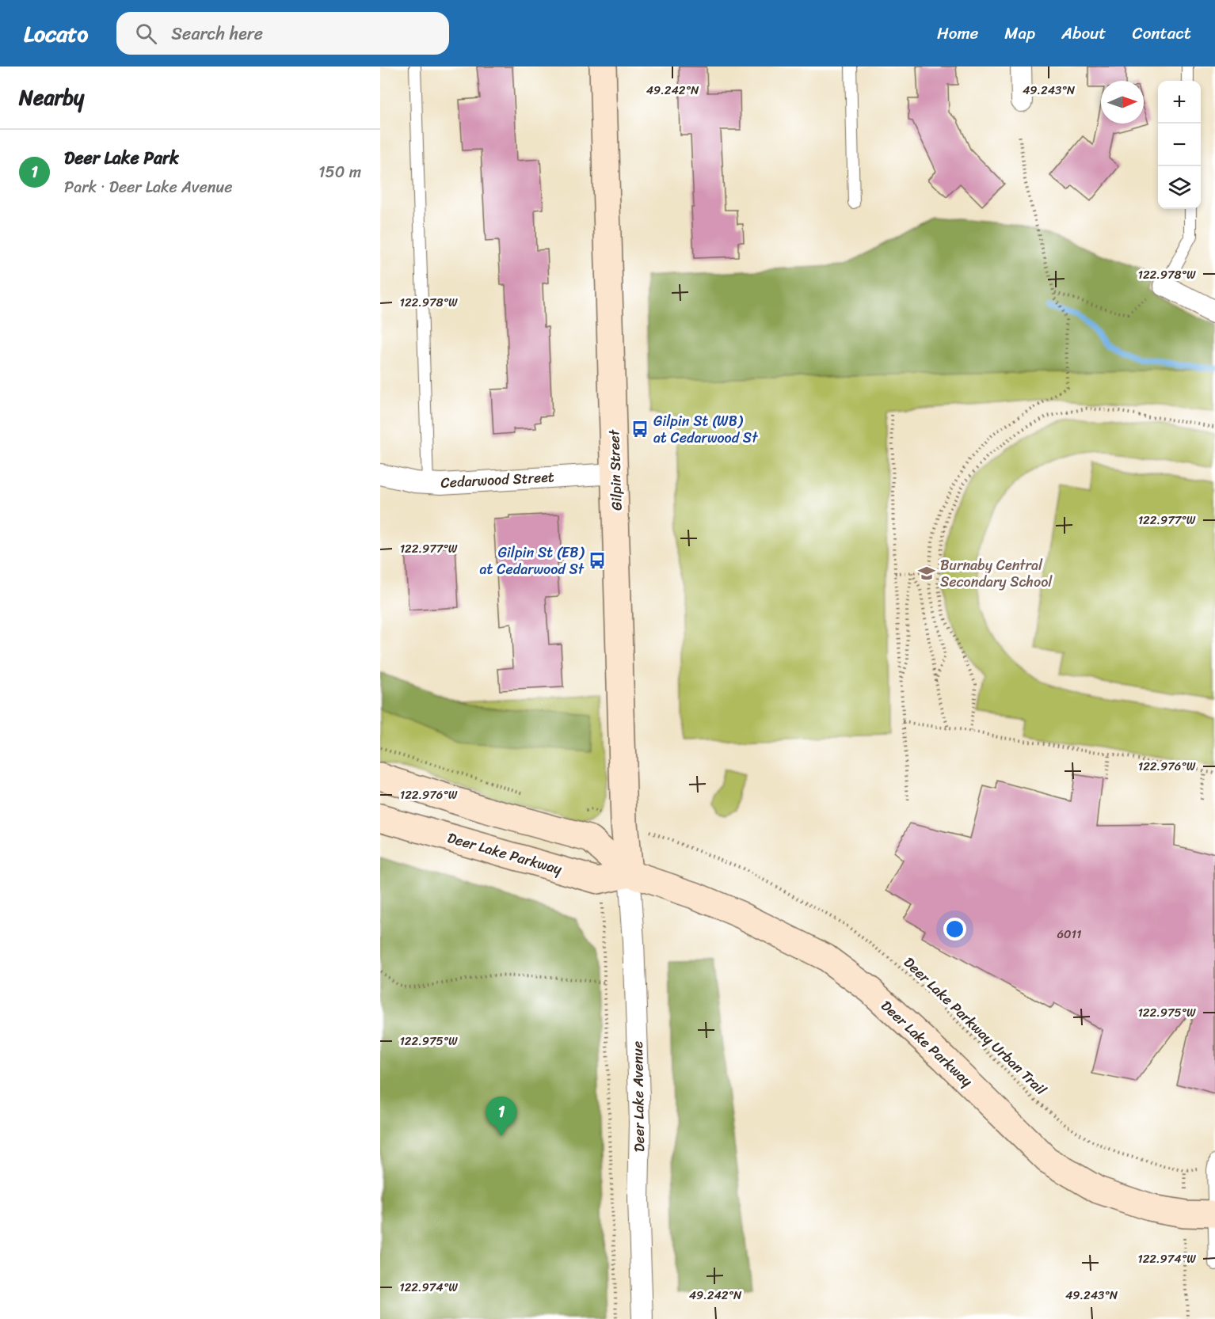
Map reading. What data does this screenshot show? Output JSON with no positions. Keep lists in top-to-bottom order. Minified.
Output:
{"streets":{"main road":["Gilpin Street","Deer Lake Parkway"],"street":["Cedarwood Street","Deer Lake Avenue"],"path":["Deer Lake Parkway Urban Trail"]},"crossings":[["Gilpin Street","Cedarwood Street"],["Gilpin Street","Deer Lake Parkway"],["Gilpin Street","Deer Lake Avenue"],["Deer Lake Parkway","Deer Lake Avenue"]],"places":{"bus stop":["Gilpin St (WB) at Cedarwood St","Gilpin St (EB) at Cedarwood St"],"school or university":["Burnaby Central Secondary School"]},"house_numbers":["6011"],"north":"right","page":{"header":"Locato","search":"Search here","nav":["Home","Map","About","Contact"],"heading":"Nearby","map_buttons":["+","−"],"list":[{"mark":"1","name":"Deer Lake Park","note":"Park · Deer Lake Avenue","value":"150 m"}],"pins":"1"},"coordinates":["49.242°N","49.243°N","122.978°W","122.977°W","122.976°W","122.975°W","122.974°W"]}
